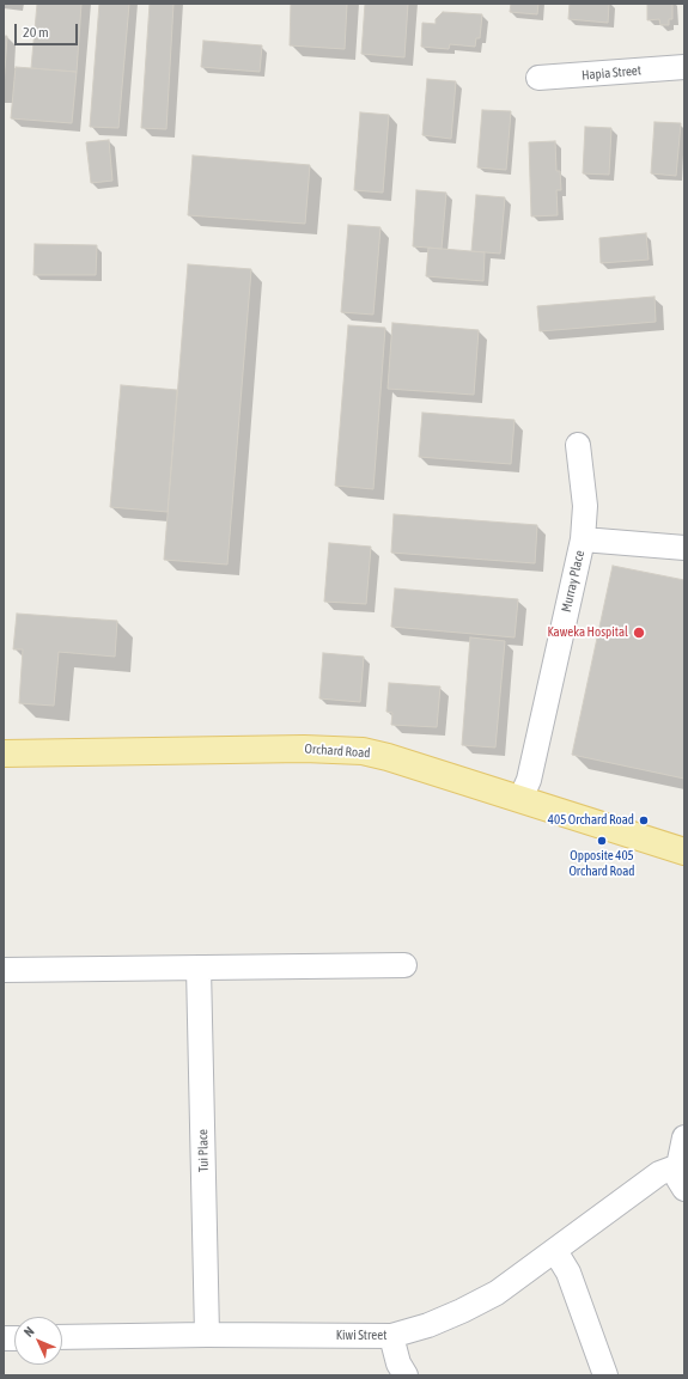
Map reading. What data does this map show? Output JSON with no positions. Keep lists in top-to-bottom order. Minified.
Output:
{"streets":{"main road":["Orchard Road"],"street":["Hapia Street","Murray Place","Tui Place","Kiwi Street"]},"crossings":[["Murray Place","Orchard Road"],["Tui Place","Kiwi Street"]],"places":["Kaweka Hospital","405 Orchard Road","Opposite 405 Orchard Road"],"scale_bar":"20 m","north":"top left"}
